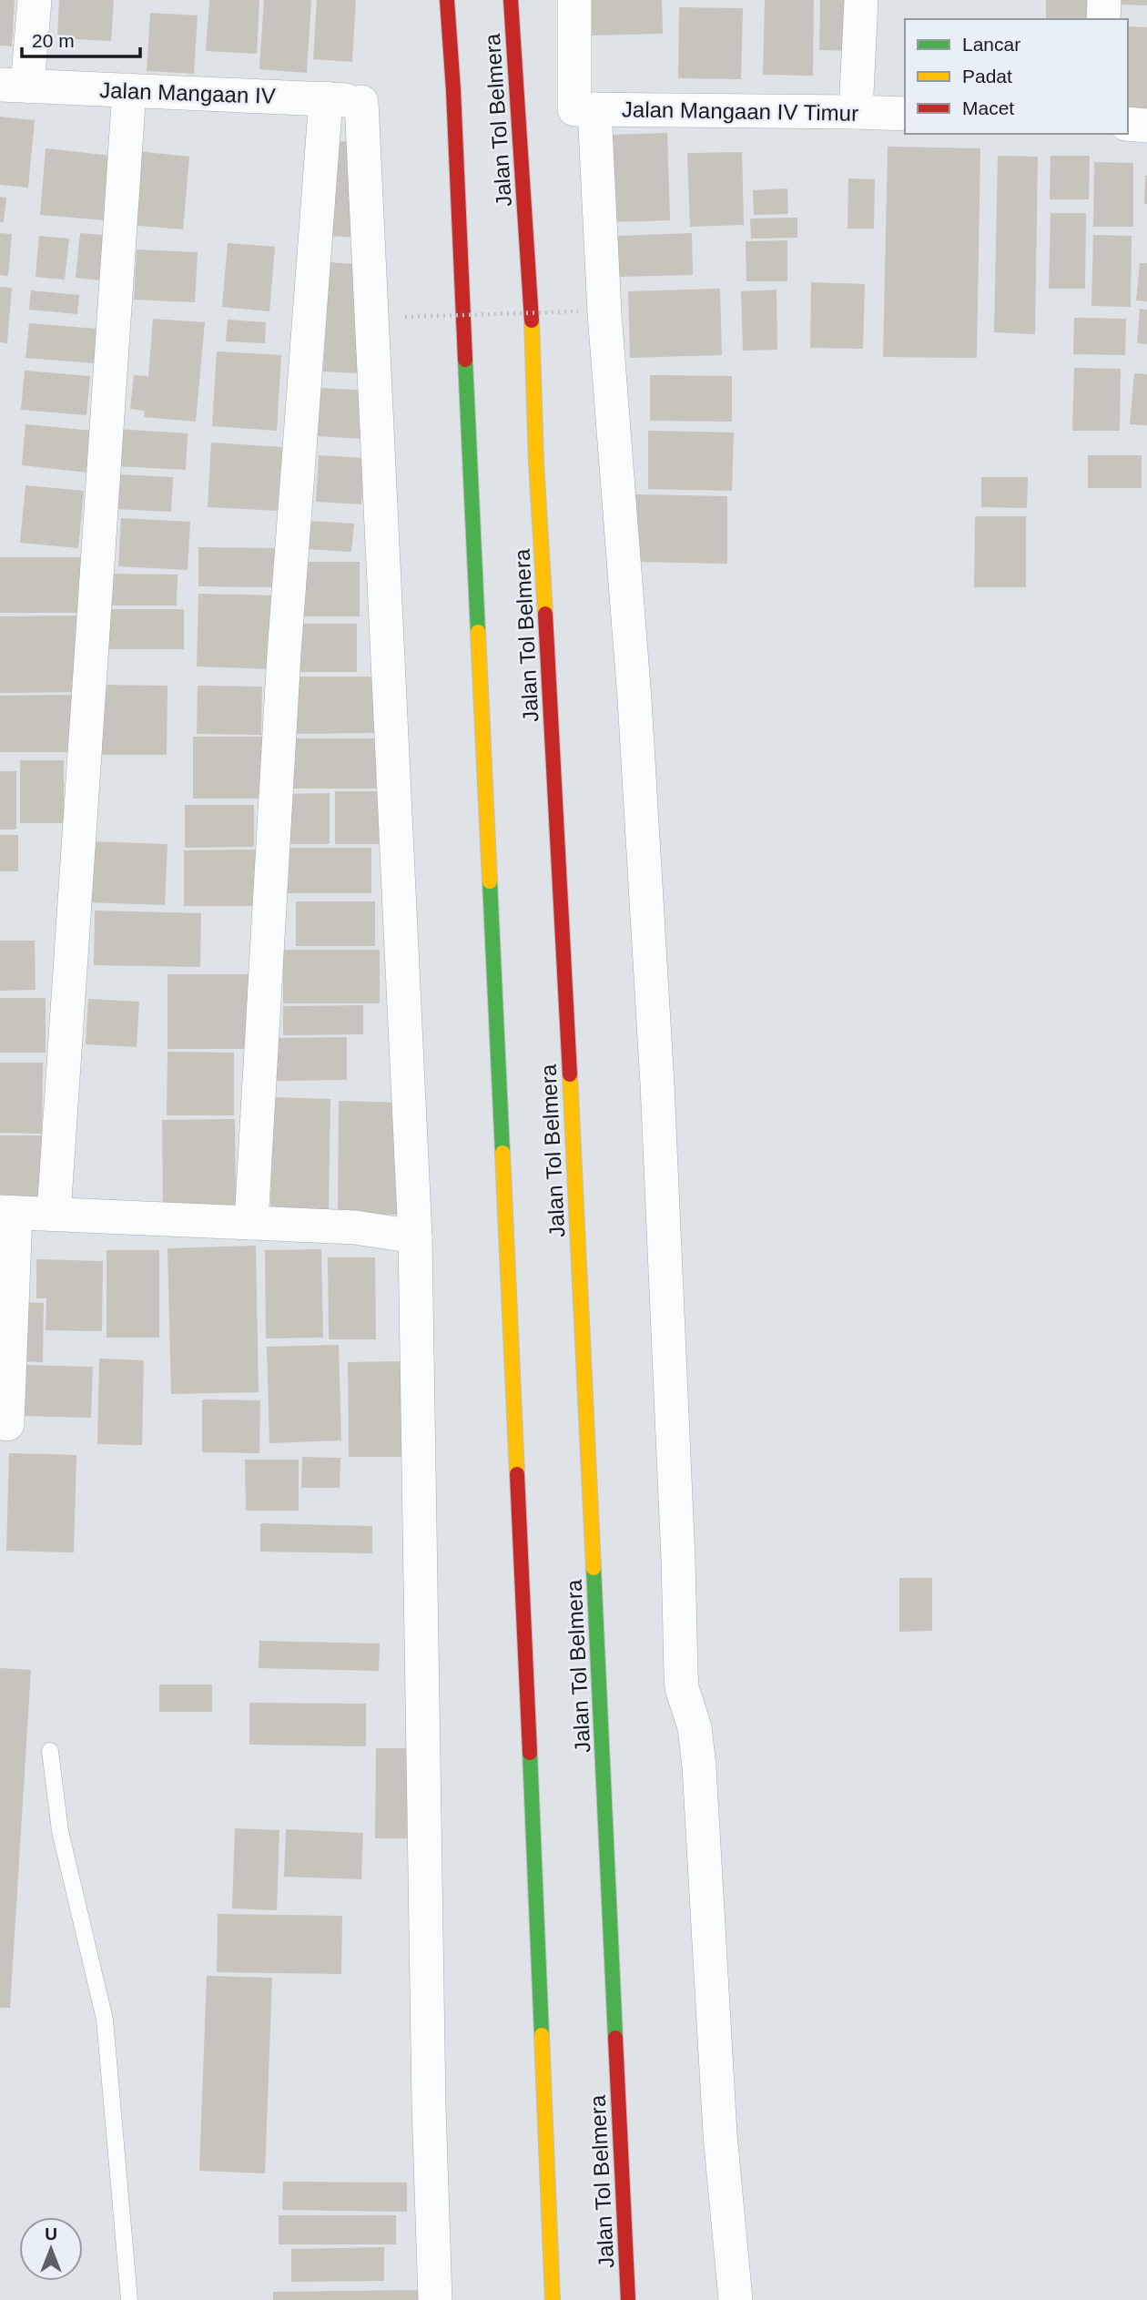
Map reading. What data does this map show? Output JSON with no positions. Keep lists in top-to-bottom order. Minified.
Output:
{"streets":{"highway":["Jalan Tol Belmera"],"street":["Jalan Mangaan IV","Jalan Mangaan IV Timur"]},"legend":["Lancar","Padat","Macet"],"scale_bar":"20 m","north":"top"}
